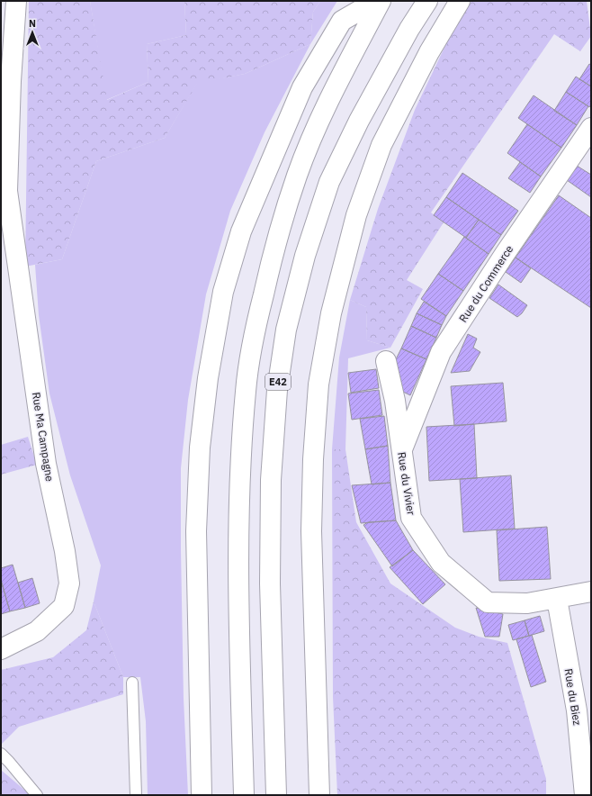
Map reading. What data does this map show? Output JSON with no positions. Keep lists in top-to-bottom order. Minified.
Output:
{"streets":{"main road":["Rue du Commerce","E42","Rue Ma Campagne","Rue du Vivier","Rue du Biez"]},"crossings":[["Rue du Commerce","Rue du Vivier"],["Rue du Vivier","Rue du Biez"]],"north":"top"}
